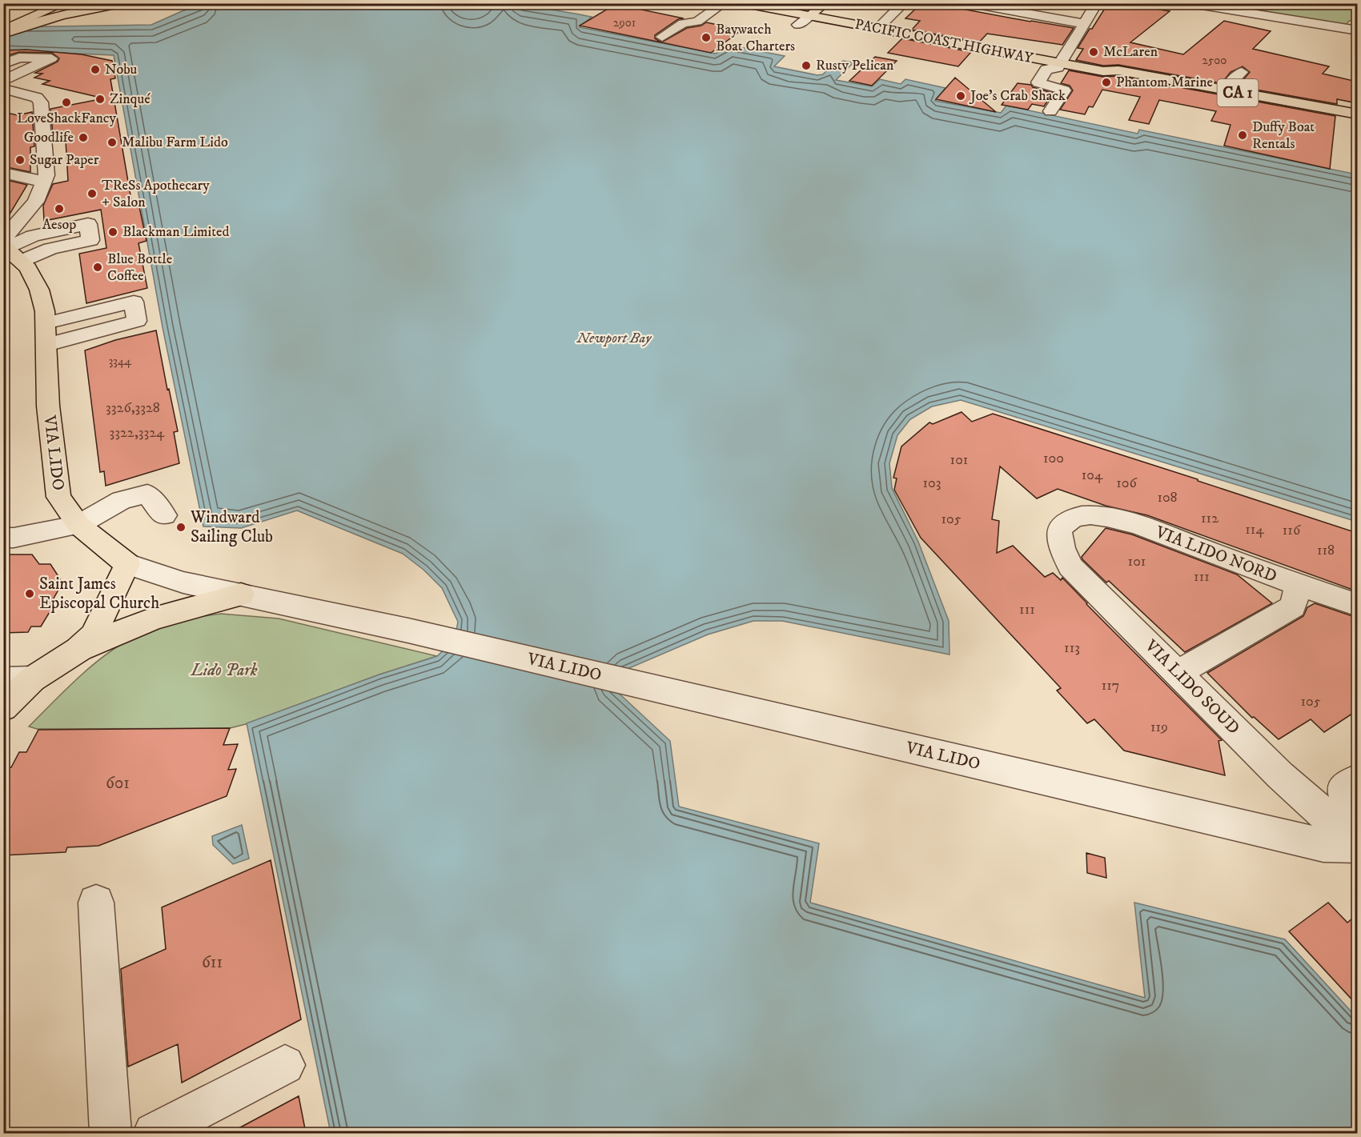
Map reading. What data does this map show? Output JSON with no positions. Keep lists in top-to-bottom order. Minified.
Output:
{"streets":{"main road":["PACIFIC COAST HIGHWAY","CA 1","VIA LIDO"],"street":["VIA LIDO NORD","VIA LIDO SOUD"]},"crossings":[["VIA LIDO","VIA LIDO SOUD"],["VIA LIDO NORD","VIA LIDO SOUD"]],"water":["Newport Bay"],"parks":["Lido Park"],"places":["Baywatch Boat Charters","McLaren","Rusty Pelican","Nobu","Phantom Marine","Joe's Crab Shack","Zinqué","LoveShackFancy","Duffy Boat Rentals","Goodlife","Malibu Farm Lido","Sugar Paper","TReSs Apothecary + Salon","Aesop","Blackman Limited","Blue Bottle Coffee","Windward Sailing Club","Saint James Episcopal Church"],"house_numbers":["2901","2500","3344","3326,3328","3322,3324","100","101","104","103","106","108","112","105","114","116","118","101","111","111","113","117","105","119","601","611"]}
